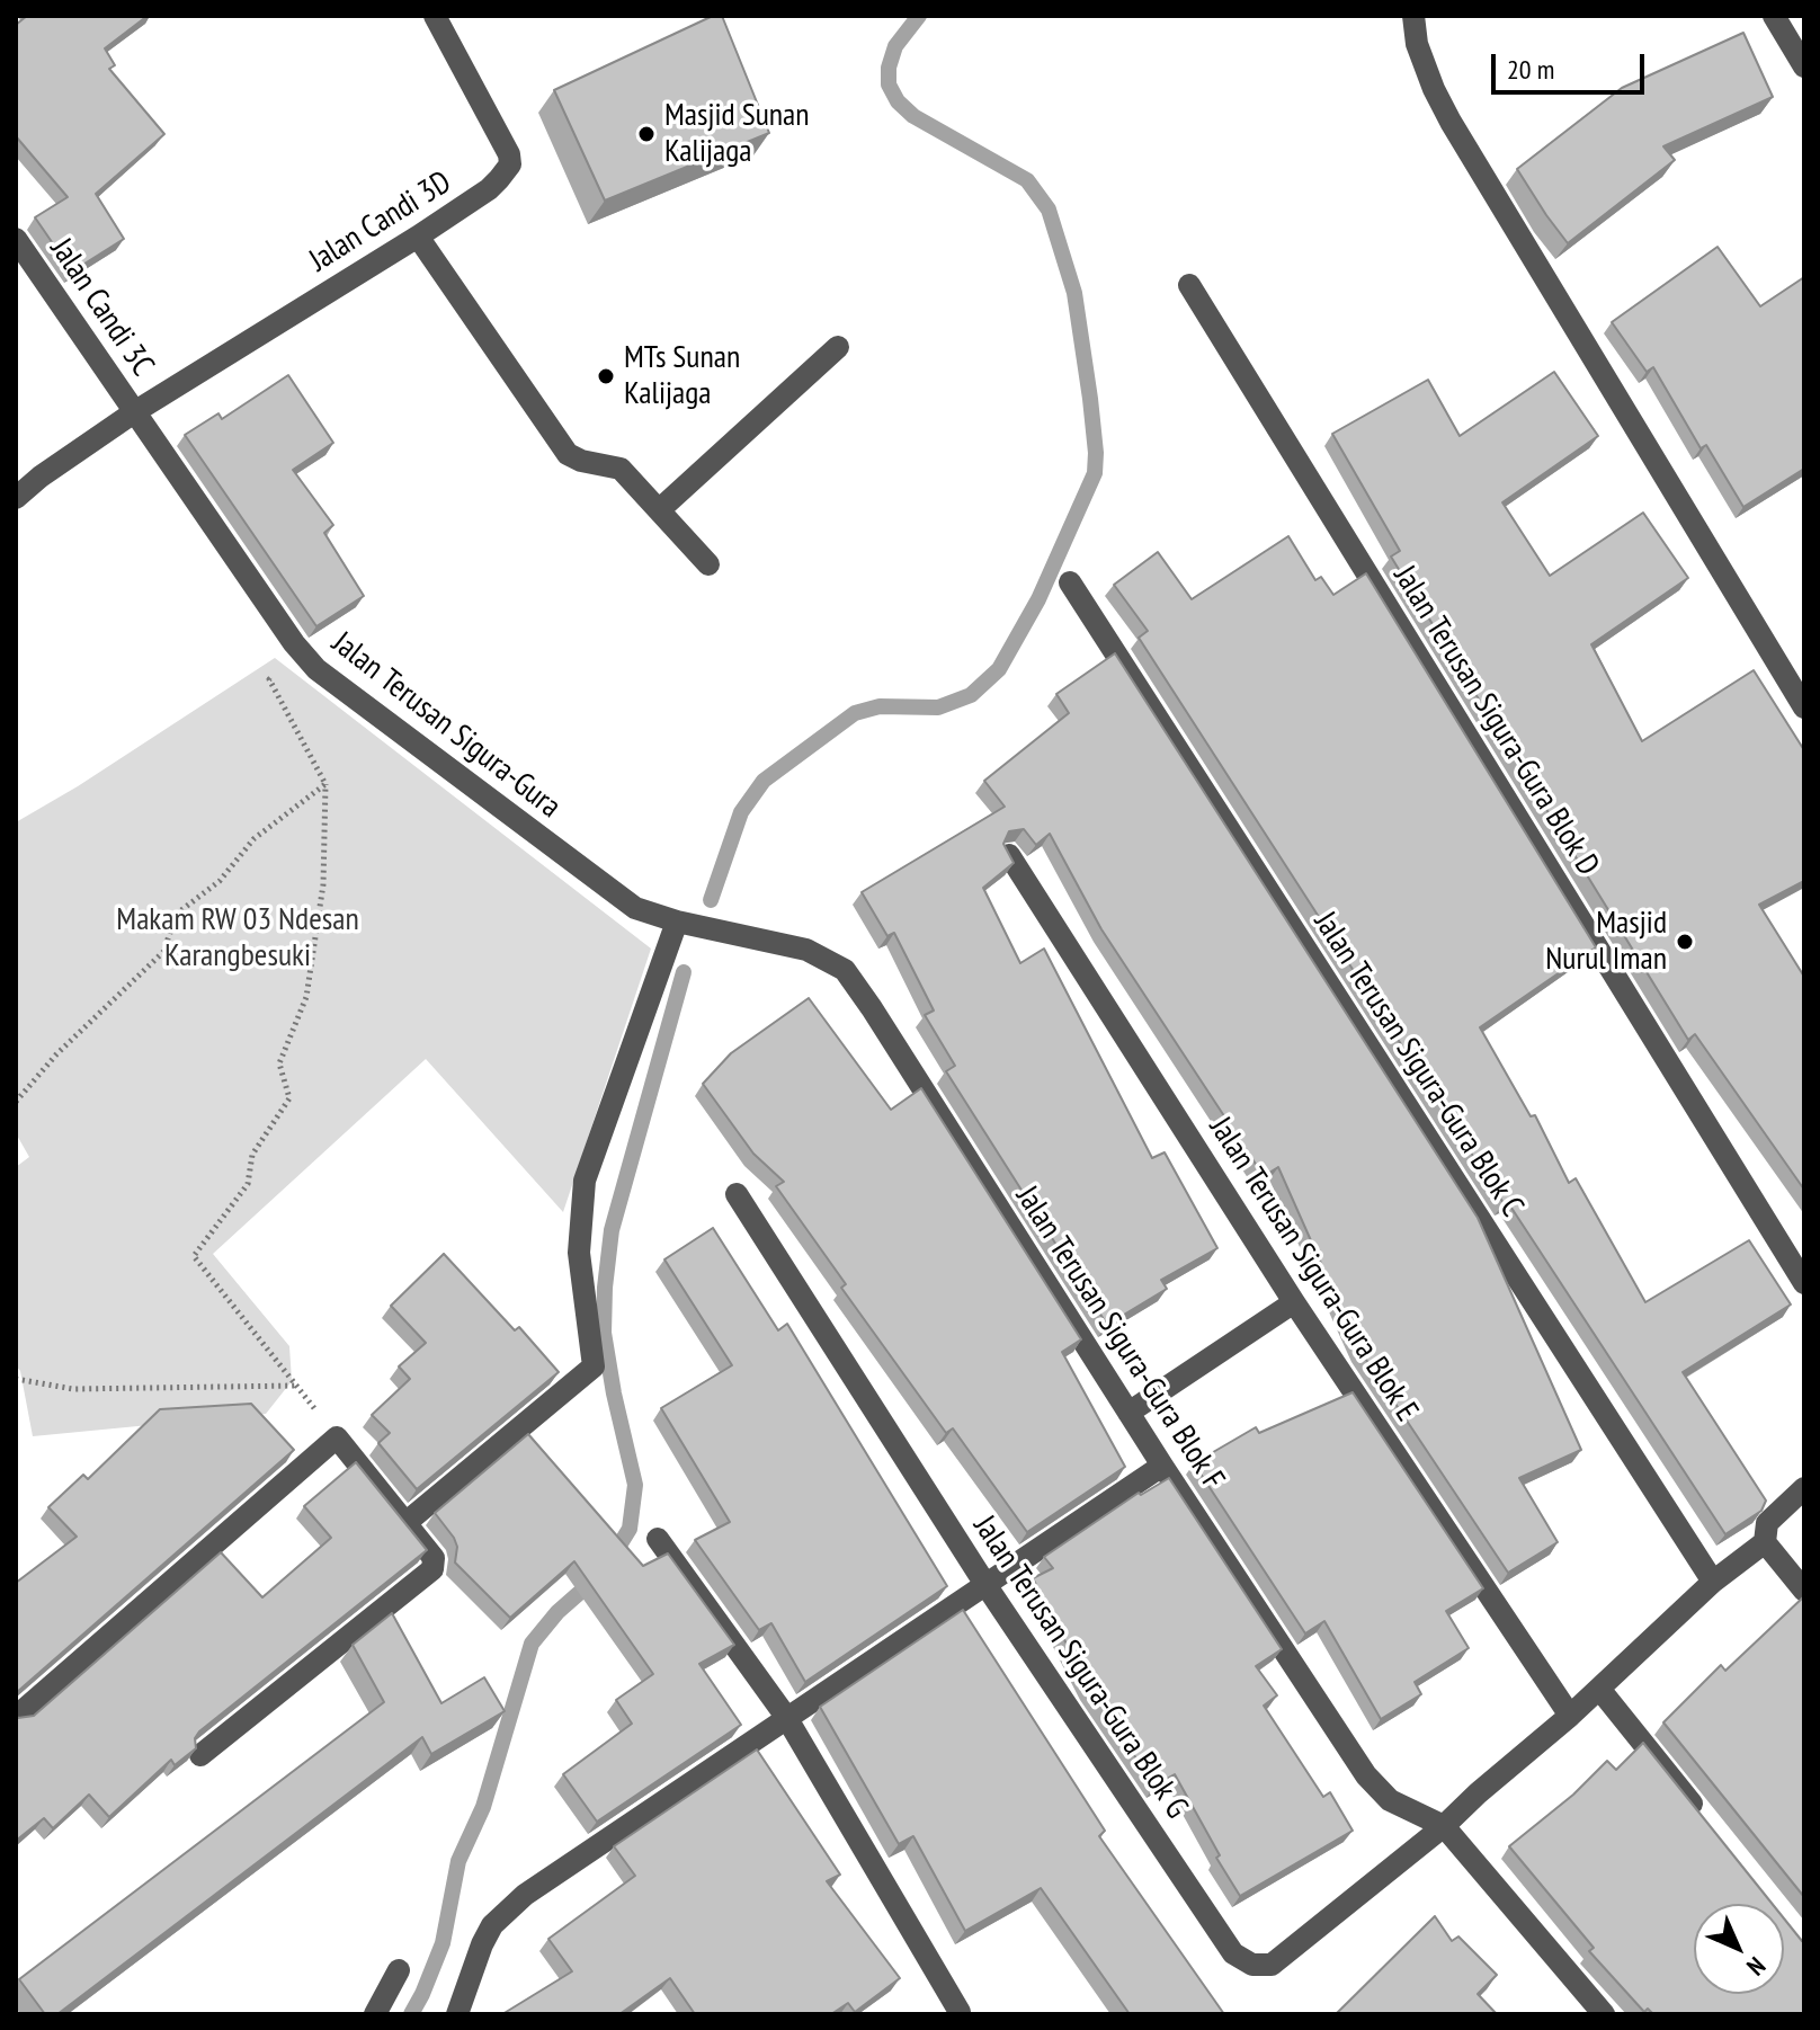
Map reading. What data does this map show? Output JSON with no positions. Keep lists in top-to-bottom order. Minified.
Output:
{"streets":{"street":["Jalan Candi 3D","Jalan Candi 3C","Jalan Terusan Sigura-Gura Blok D","Jalan Terusan Sigura-Gura","Jalan Terusan Sigura-Gura Blok C","Jalan Terusan Sigura-Gura Blok E","Jalan Terusan Sigura-Gura Blok F","Jalan Terusan Sigura-Gura Blok G"]},"crossings":[["Jalan Candi 3D","Jalan Candi 3C"],["Jalan Candi 3D","Jalan Terusan Sigura-Gura"],["Jalan Candi 3C","Jalan Terusan Sigura-Gura"],["Jalan Terusan Sigura-Gura","Jalan Terusan Sigura-Gura Blok F"],["Jalan Terusan Sigura-Gura Blok C","Jalan Terusan Sigura-Gura Blok G"],["Jalan Terusan Sigura-Gura Blok E","Jalan Terusan Sigura-Gura Blok G"],["Jalan Terusan Sigura-Gura Blok F","Jalan Terusan Sigura-Gura Blok G"]],"parks":["Makam RW 03 Ndesan Karangbesuki"],"places":["Masjid Sunan Kalijaga","MTs Sunan Kalijaga","Masjid Nurul Iman"],"scale_bar":"20 m","north":"bottom right"}
